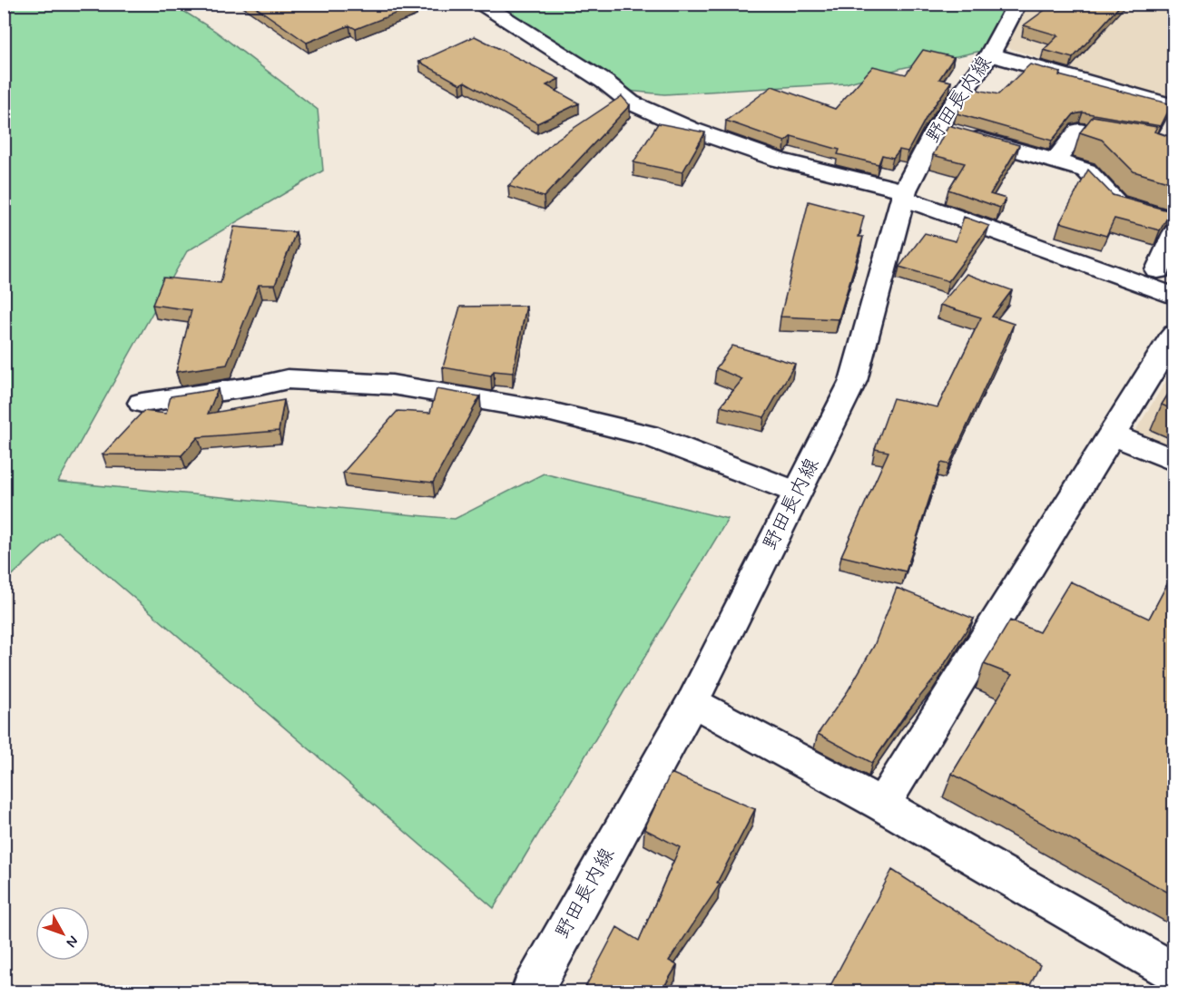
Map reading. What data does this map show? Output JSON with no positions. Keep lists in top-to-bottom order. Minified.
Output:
{"streets":{"street":["野田長内線"]},"north":"bottom right"}
